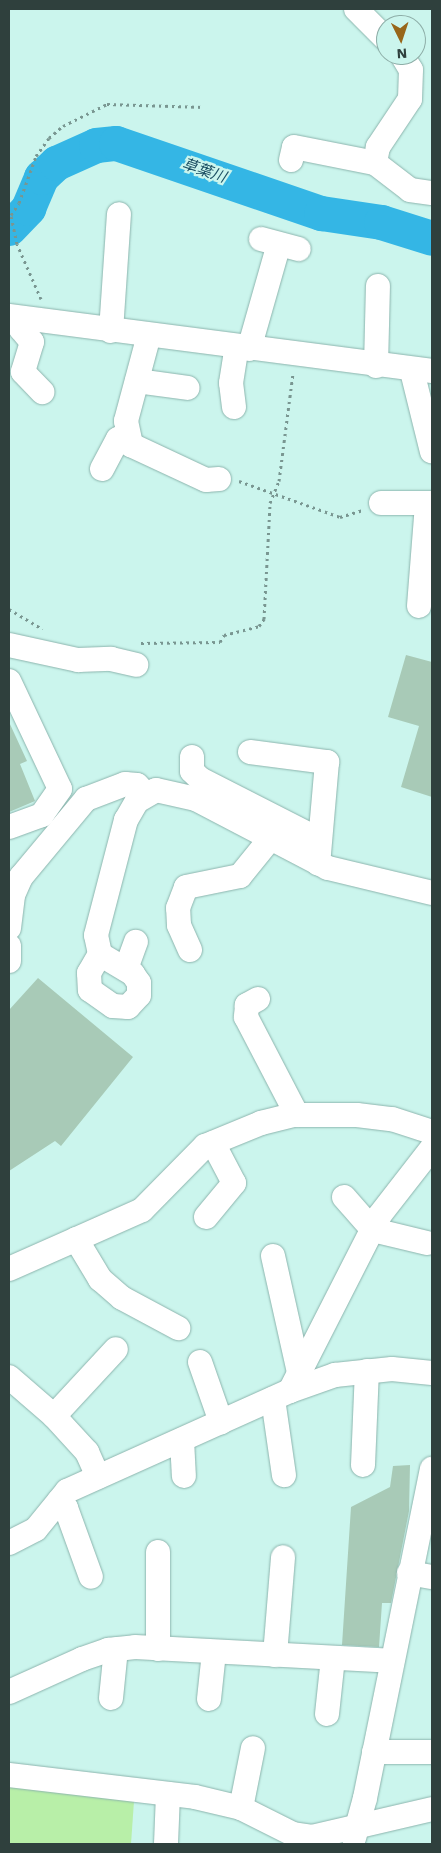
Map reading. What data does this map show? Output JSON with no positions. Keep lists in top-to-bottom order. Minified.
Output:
{"water":["草葉川"],"north":"bottom"}
